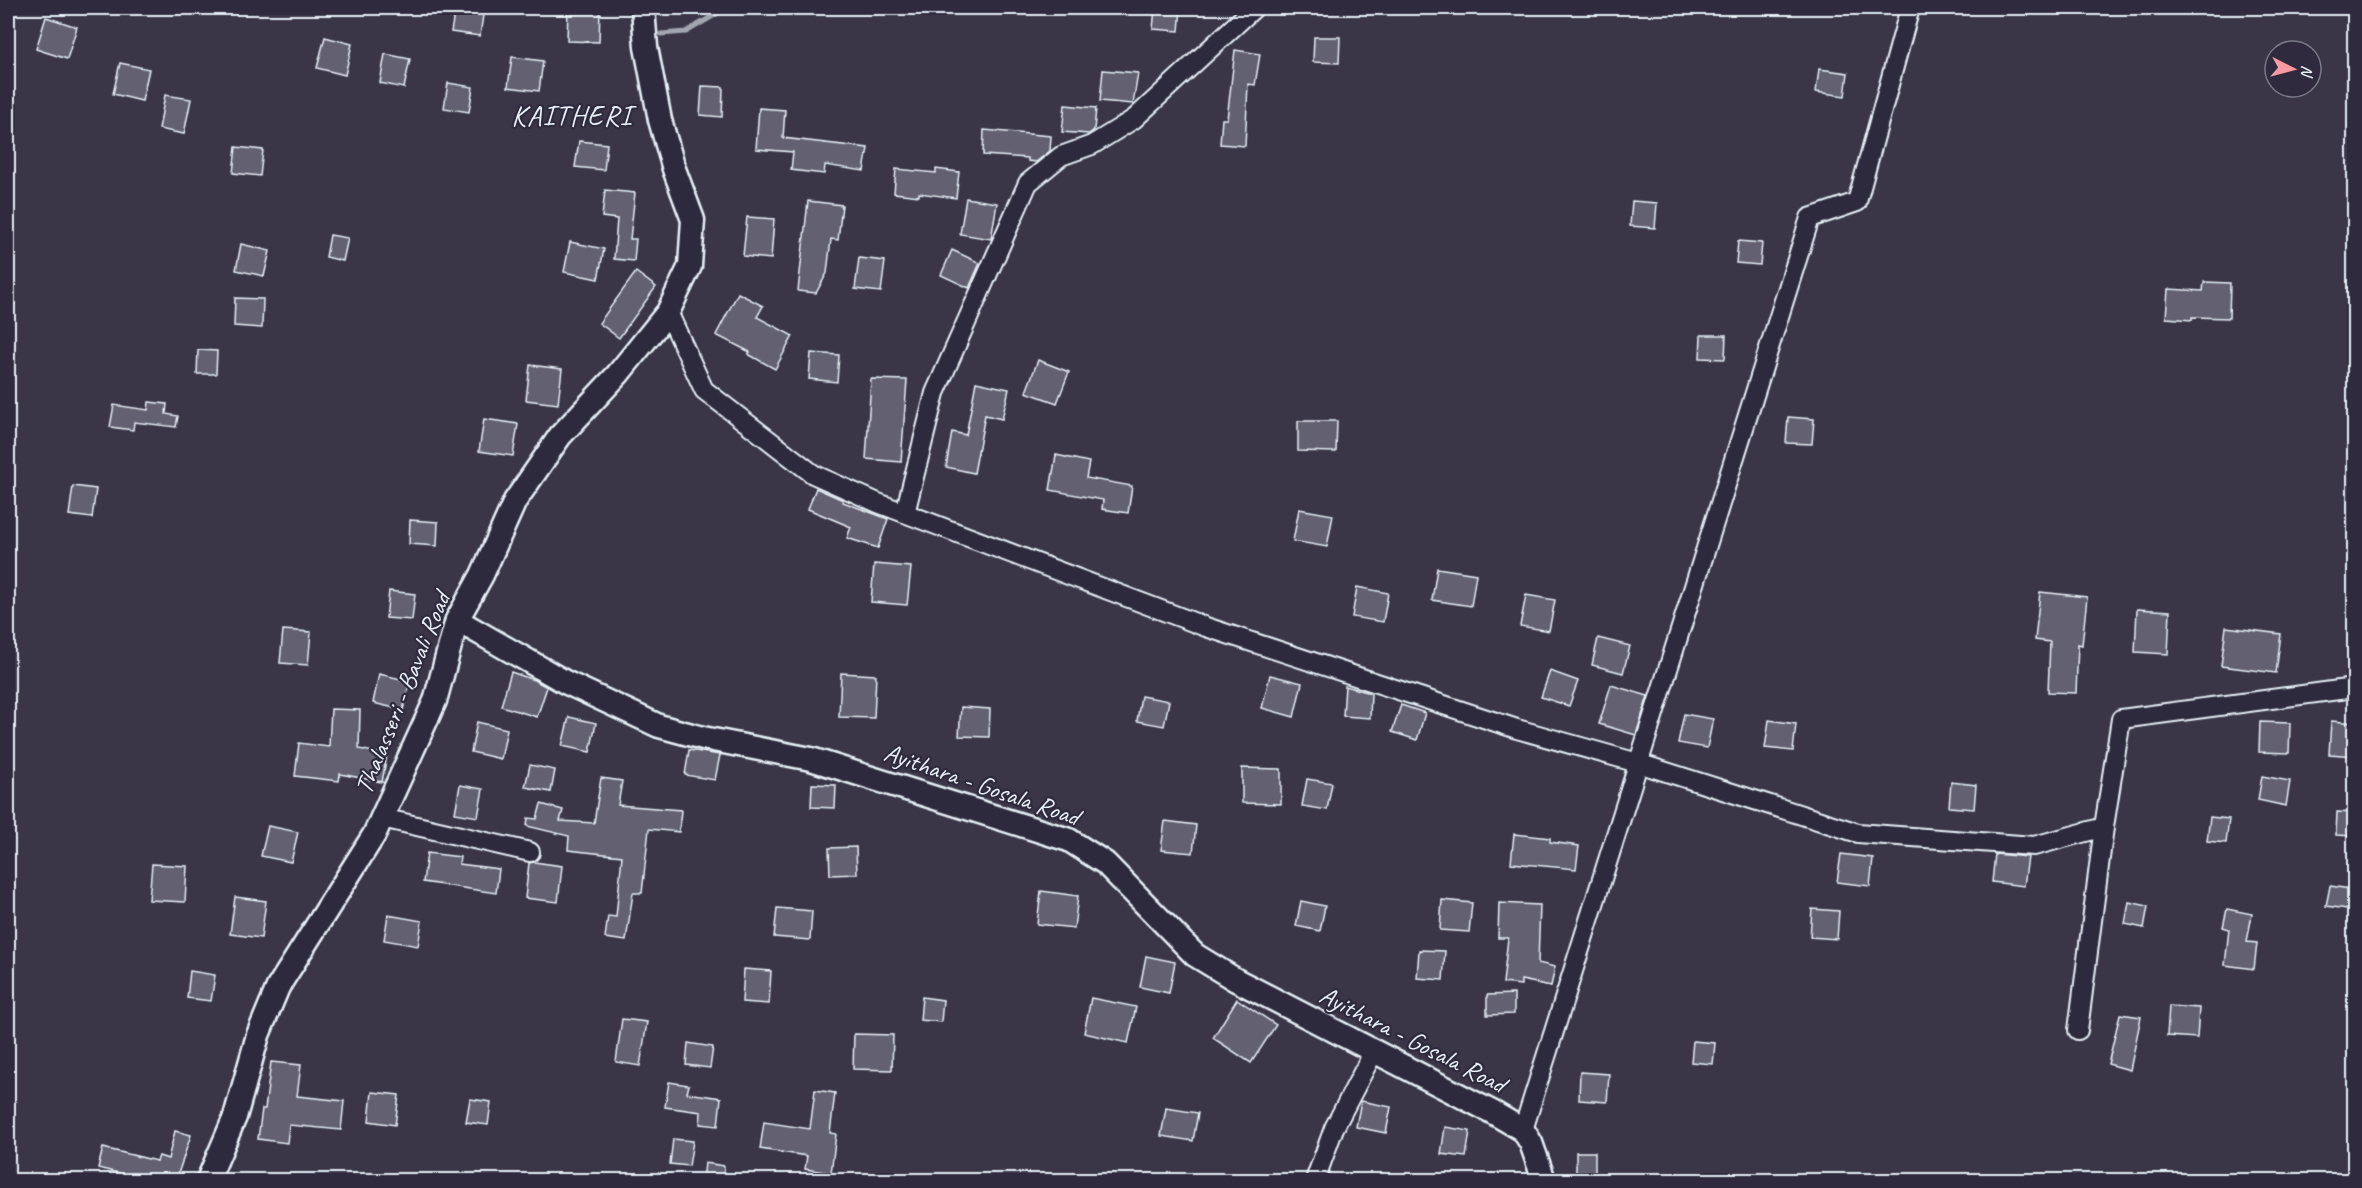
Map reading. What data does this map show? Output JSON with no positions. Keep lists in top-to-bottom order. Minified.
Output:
{"streets":{"main road":["Thalasseri - Bavali Road","Ayithara - Gosala Road"]},"crossings":[["Thalasseri - Bavali Road","Ayithara - Gosala Road"]],"districts":["KAITHERI"],"north":"right"}
